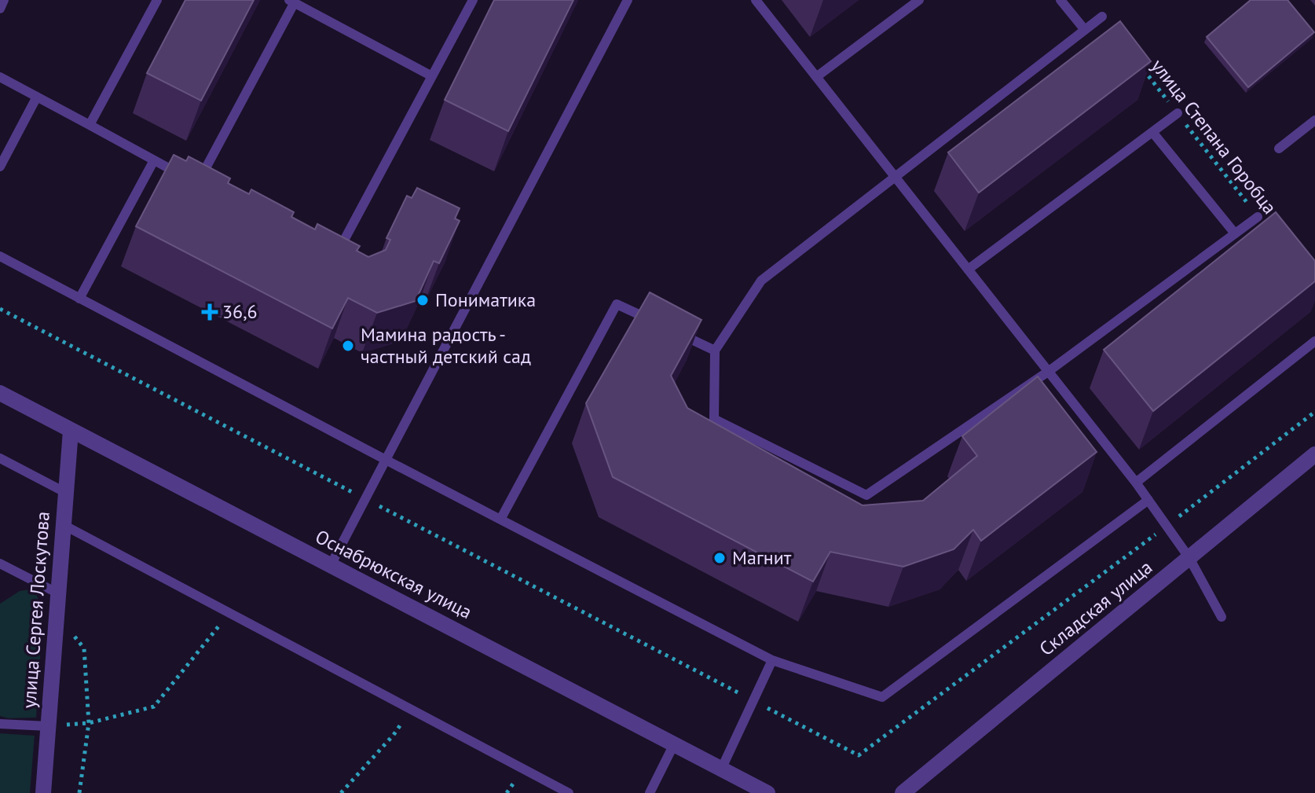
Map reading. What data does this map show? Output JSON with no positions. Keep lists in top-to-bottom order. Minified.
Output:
{"streets":{"street":["Оснабрюкская улица","Складская улица","улица Сергея Лоскутова"],"path":["улица Степана Горобца"]},"crossings":[["Оснабрюкская улица","улица Сергея Лоскутова"]],"places":{"other":["Пониматика","Мамина радость - частный детский сад","Магнит"],"health":["36,6"]}}
